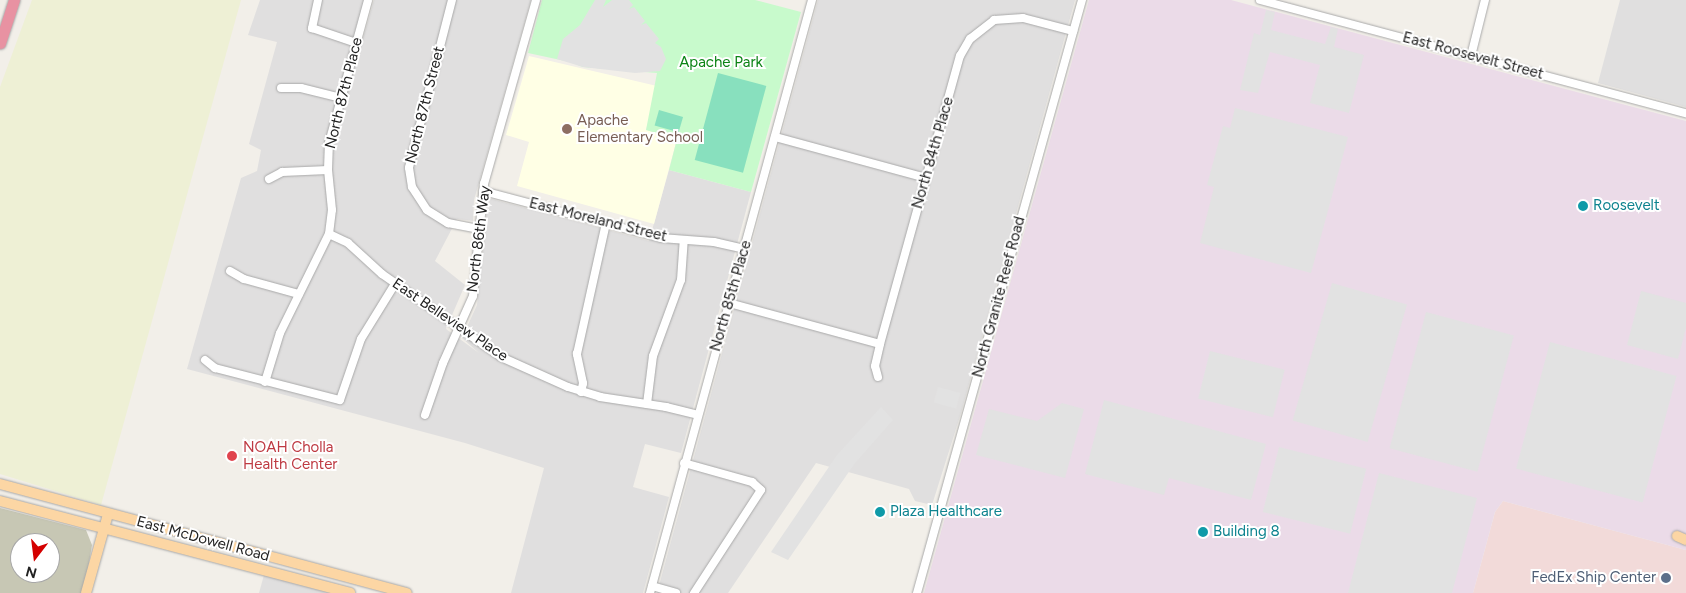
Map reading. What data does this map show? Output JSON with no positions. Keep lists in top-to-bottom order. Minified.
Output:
{"streets":{"main road":["East McDowell Road"],"street":["East Roosevelt Street","North 87th Place","North 87th Street","North 84th Place","East Moreland Street","North 86th Way","North 85th Place","North Granite Reef Road","East Belleview Place"]},"crossings":[["North 87th Place","East Belleview Place"],["North 87th Street","North 86th Way"],["North 84th Place","North Granite Reef Road"],["East Moreland Street","North 86th Way"],["East Moreland Street","North 85th Place"],["North 86th Way","East Belleview Place"],["North 85th Place","East Belleview Place"]],"parks":["Apache Park"],"places":["Apache Elementary School","Roosevelt","NOAH Cholla Health Center","Plaza Healthcare","Building 8","FedEx Ship Center"],"north":"bottom"}
